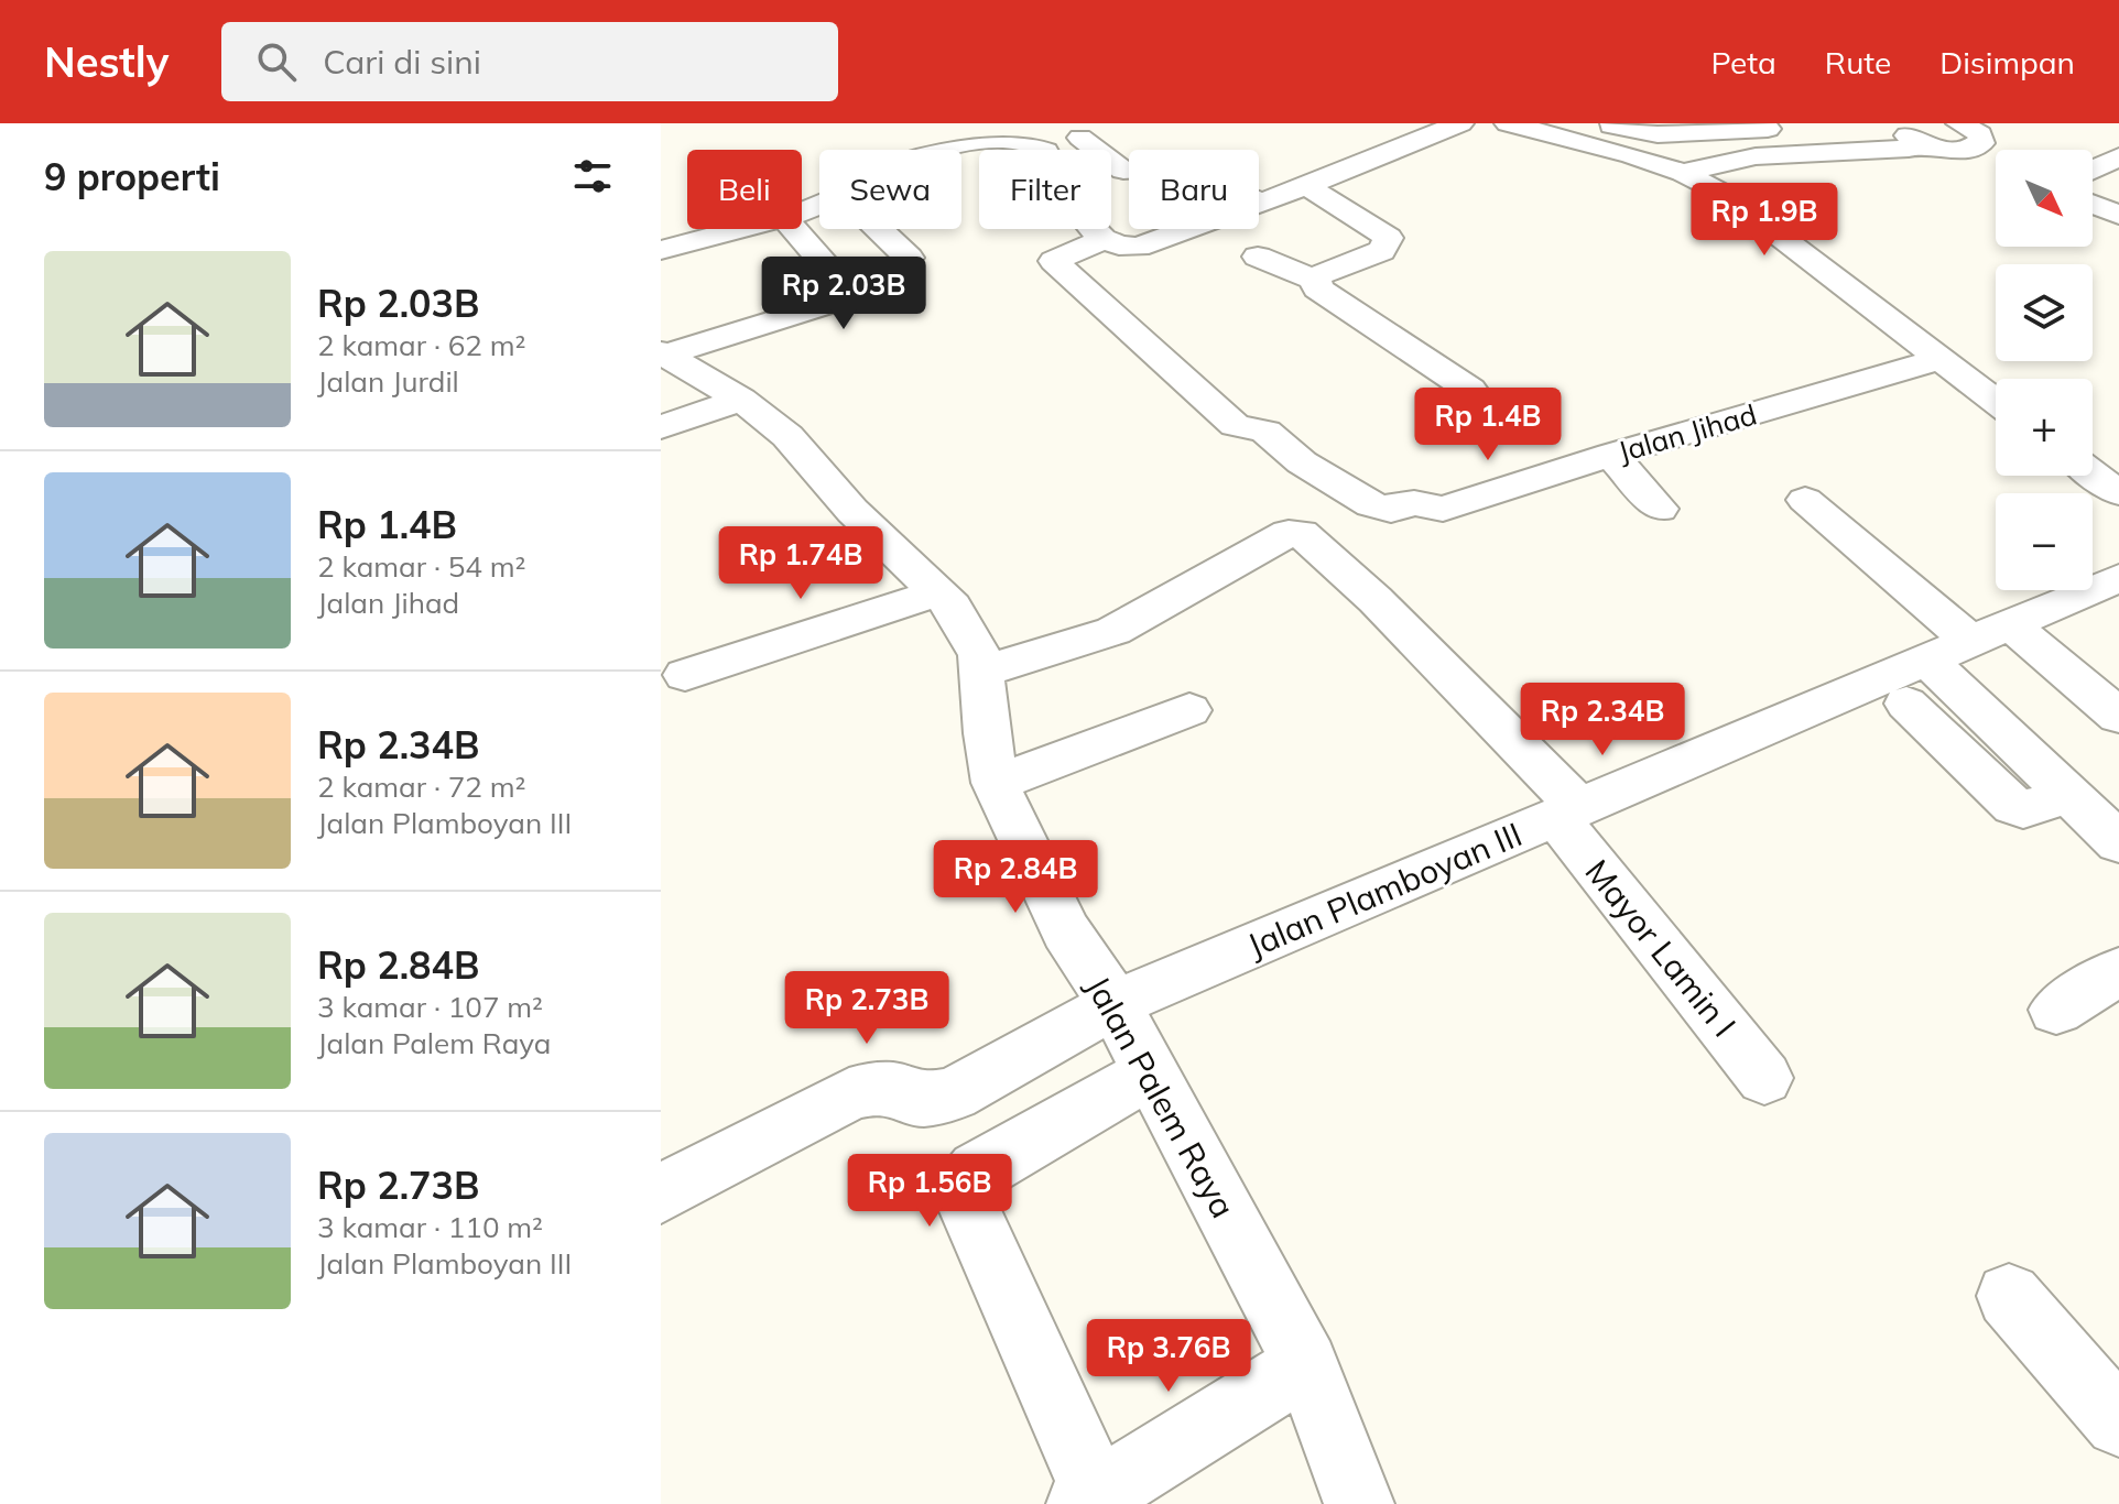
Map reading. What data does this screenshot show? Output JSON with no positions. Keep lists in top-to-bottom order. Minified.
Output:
{"streets":{"street":["Jalan Jihad","Jalan Plamboyan III","Mayor Lamin I","Jalan Palem Raya"]},"crossings":[["Jalan Plamboyan III","Mayor Lamin I"],["Jalan Plamboyan III","Jalan Palem Raya"],["Mayor Lamin I","Jalan Palem Raya"]],"north":"bottom right","page":{"header":"Nestly","search":"Cari di sini","nav":["Peta","Rute","Disimpan"],"heading":"9 properti","map_buttons":["+","−"],"chip":["Beli","Sewa","Filter","Baru"],"price":["Rp 1.9B","Rp 2.03B","Rp 1.4B","Rp 1.74B","Rp 2.34B","Rp 2.84B","Rp 2.73B","Rp 1.56B","Rp 3.76B"],"list":[{"name":"Rp 2.03B","note":"2 kamar · 62 m² · Jalan Jurdil"},{"name":"Rp 1.4B","note":"2 kamar · 54 m² · Jalan Jihad"},{"name":"Rp 2.34B","note":"2 kamar · 72 m² · Jalan Plamboyan III"},{"name":"Rp 2.84B","note":"3 kamar · 107 m² · Jalan Palem Raya"},{"name":"Rp 2.73B","note":"3 kamar · 110 m² · Jalan Plamboyan III"}]}}
